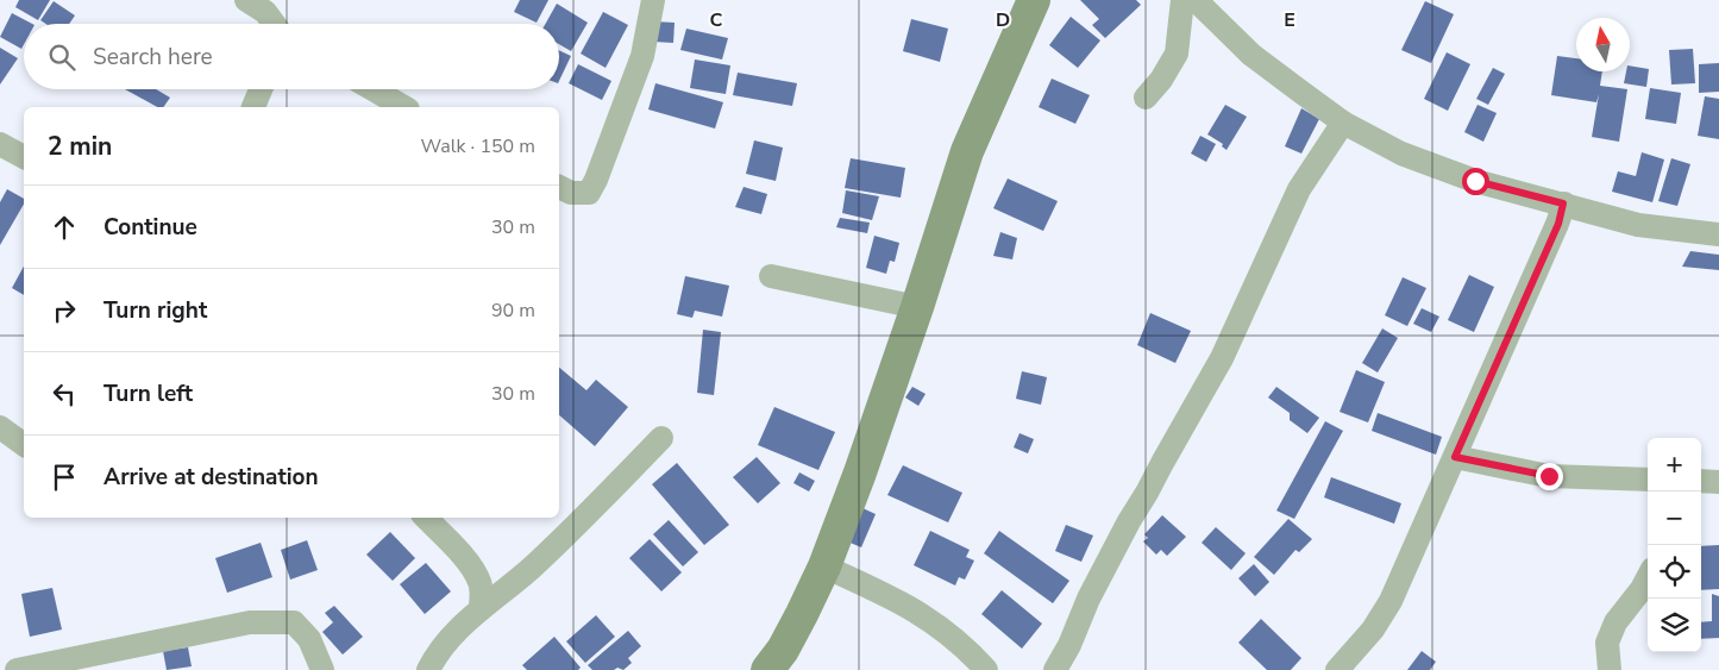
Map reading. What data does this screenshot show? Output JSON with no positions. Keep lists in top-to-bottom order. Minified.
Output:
{"north":"top","page":{"search":"Search here","heading":["2 min","Walk · 150 m"],"list":[["Continue","30 m"],["Turn right","90 m"],["Turn left","30 m"],"Arrive at destination"],"map_buttons":["+","−"]},"grid":{"columns":["C","D","E"]}}
